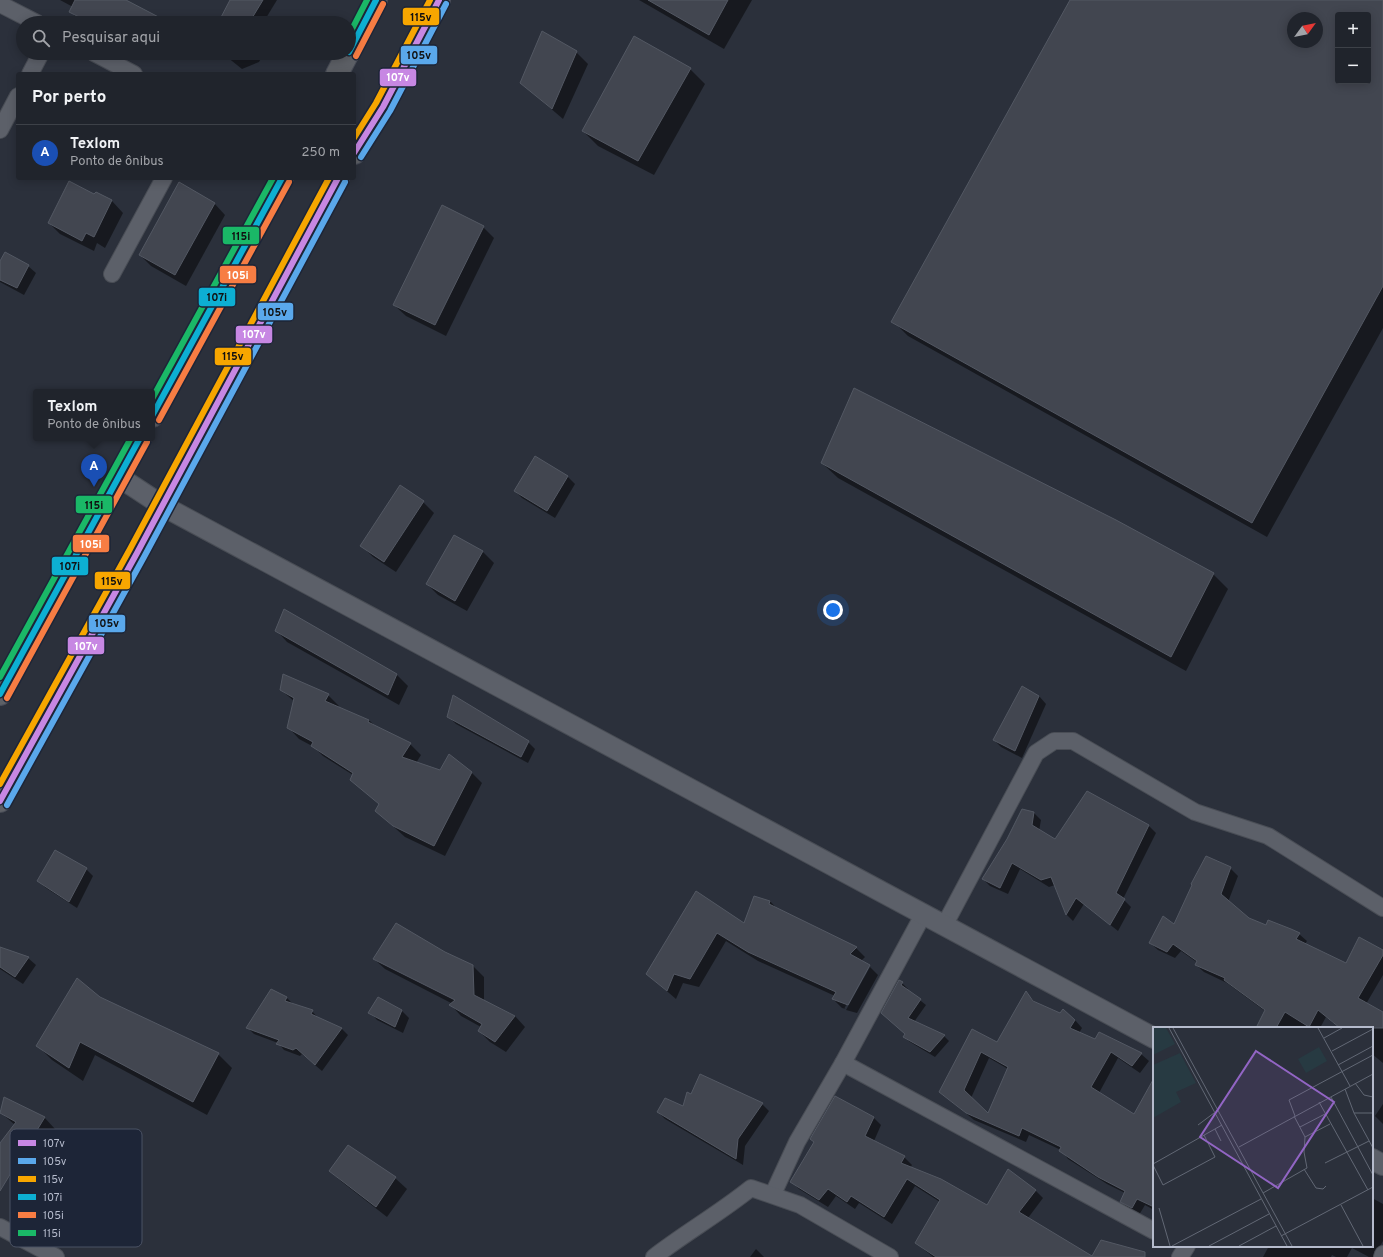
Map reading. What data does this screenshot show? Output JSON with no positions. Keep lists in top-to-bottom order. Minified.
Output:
{"lines":["transit line 107v","transit line 115v","transit line 107i","transit line 115i","transit line 105v","transit line 105i"],"legend":["107v","105v","115v","107i","105i","115i"],"north":"top right","page":{"map_buttons":["+","−"],"search":"Pesquisar aqui","heading":"Por perto","list":[{"mark":"A","name":"Texlom","note":"Ponto de ônibus","value":"250 m"}],"popup":["Texlom","Ponto de ônibus"],"pins":"A"}}
